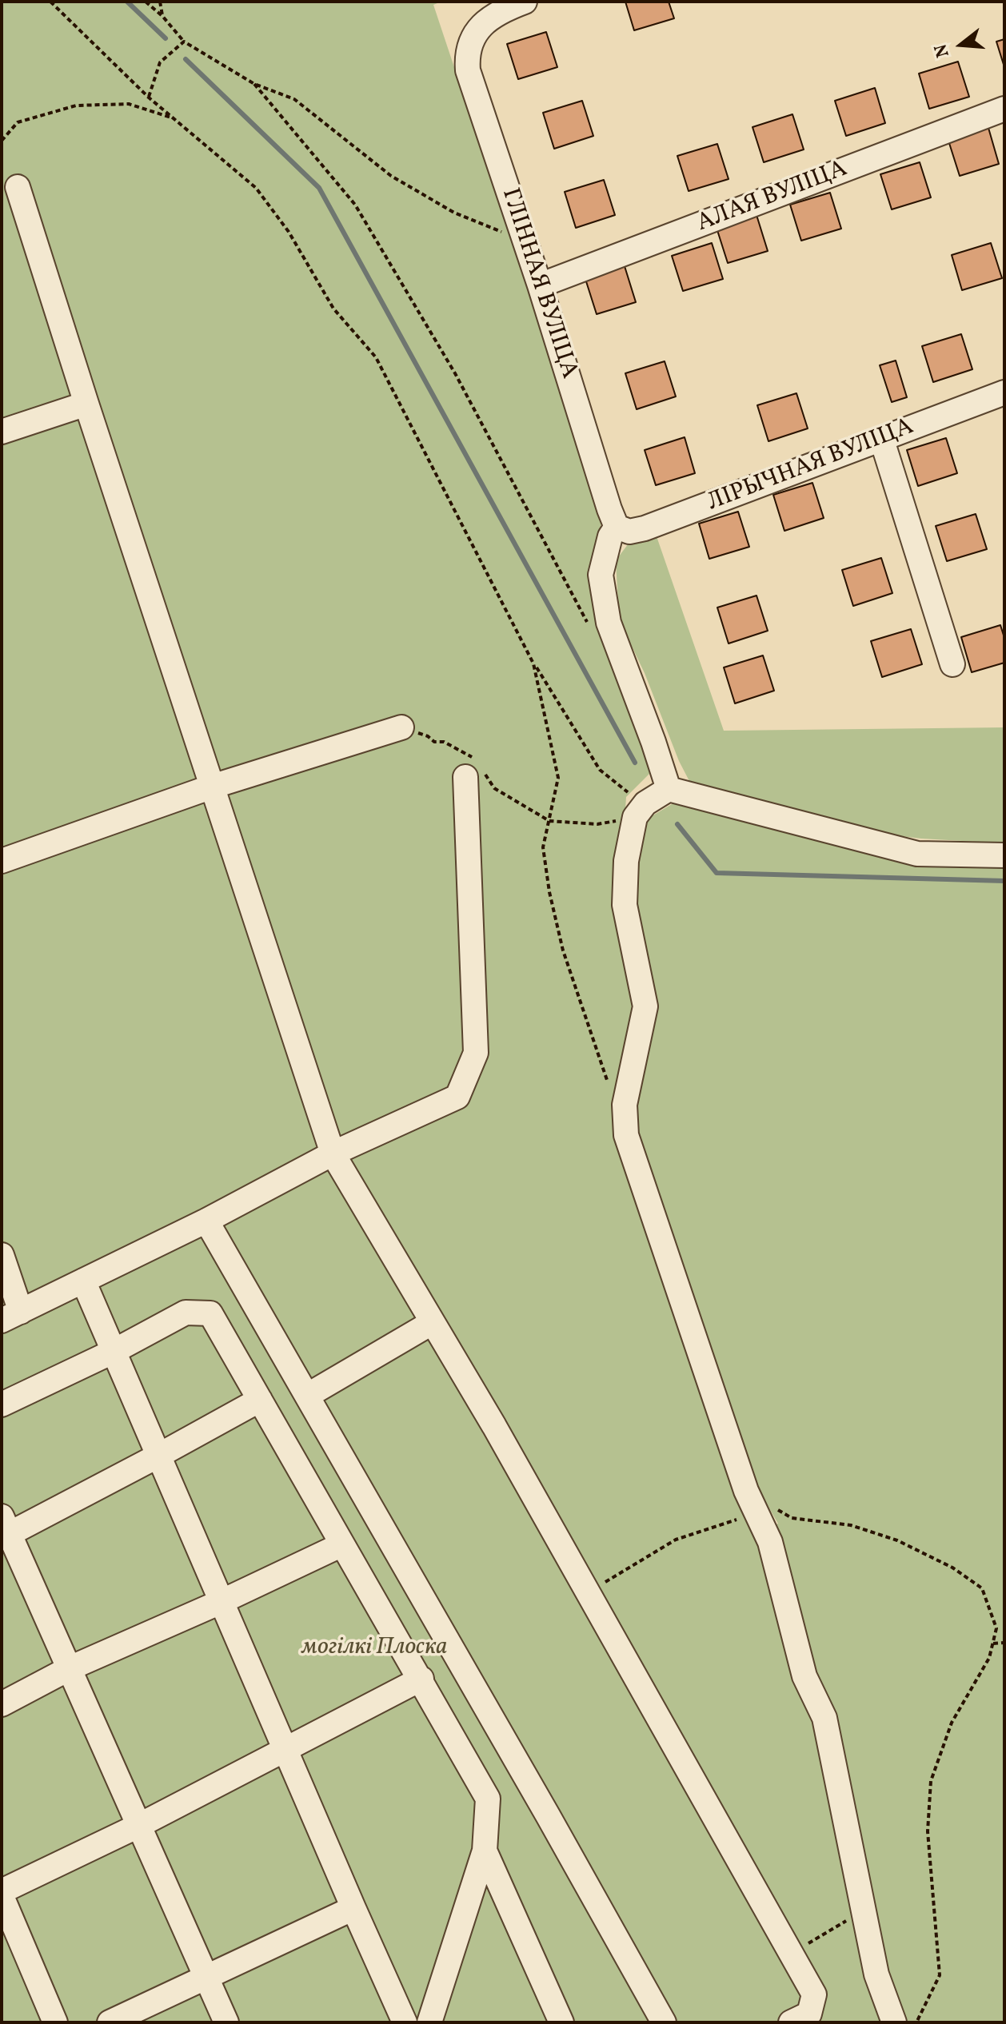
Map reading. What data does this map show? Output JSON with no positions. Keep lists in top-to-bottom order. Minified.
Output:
{"streets":{"street":["АЛАЯ ВУЛІЦА","ГЛІННАЯ ВУЛІЦА","ЛІРЫЧНАЯ ВУЛІЦА"]},"crossings":[["АЛАЯ ВУЛІЦА","ГЛІННАЯ ВУЛІЦА"],["ГЛІННАЯ ВУЛІЦА","ЛІРЫЧНАЯ ВУЛІЦА"]],"parks":["могілкі Плоска"],"north":"left"}
